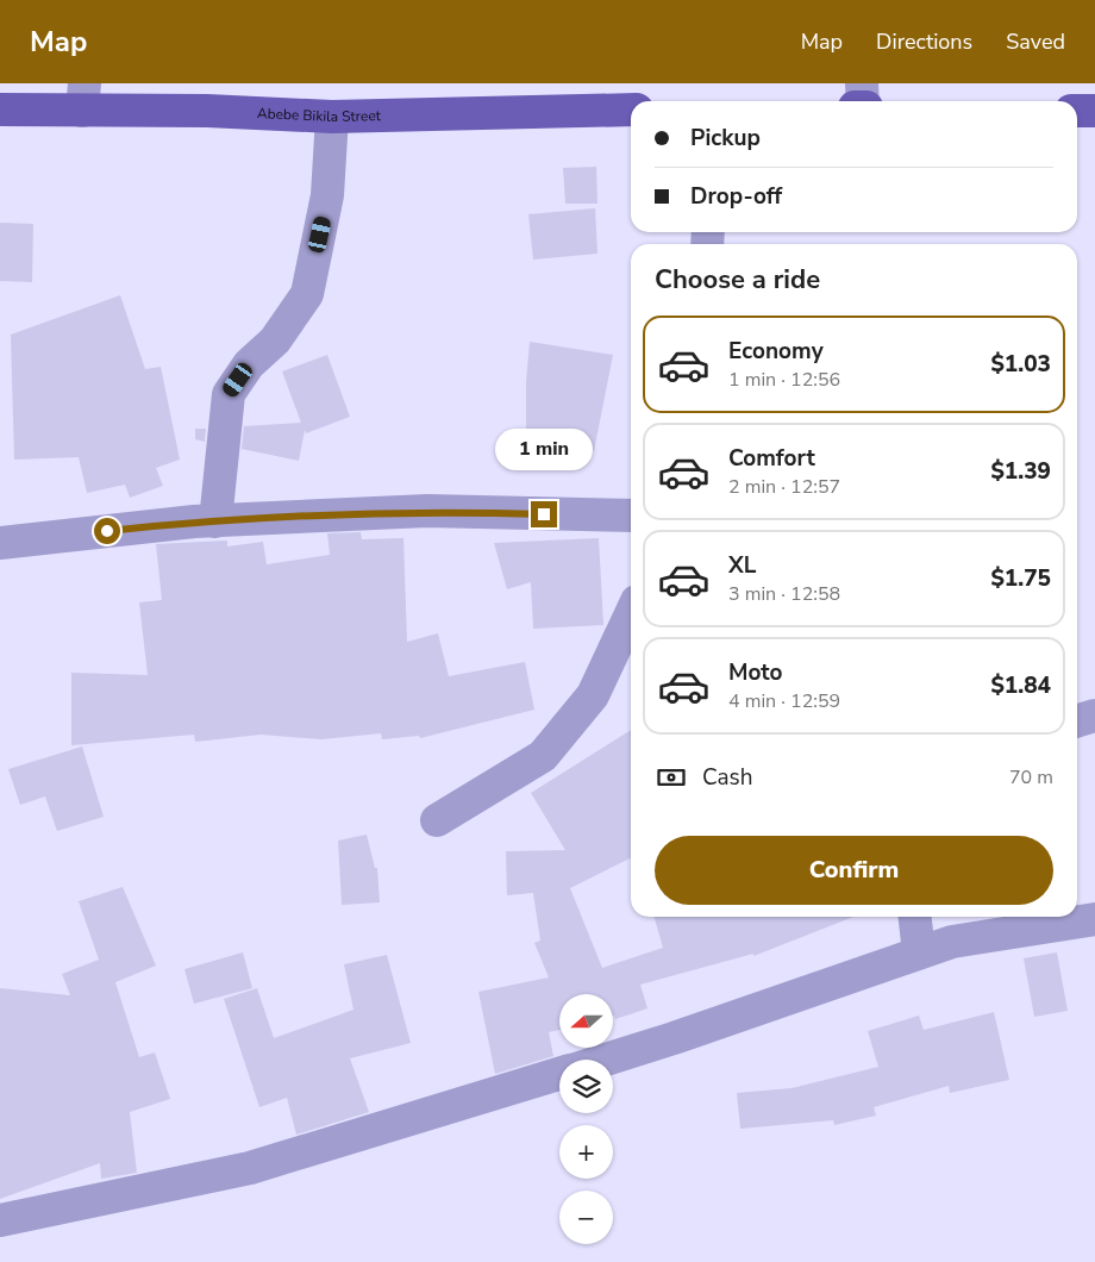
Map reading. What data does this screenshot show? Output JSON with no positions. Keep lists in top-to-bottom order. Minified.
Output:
{"streets":{"main road":["Abebe Bikila Street"]},"north":"left","page":{"header":"Map","nav":["Map","Directions","Saved"],"banner":["Pickup","Drop-off"],"heading":"Choose a ride","list":[{"name":"Economy","note":"1 min · 12:56","value":"$1.03"},{"name":"Comfort","note":"2 min · 12:57","value":"$1.39"},{"name":"XL","note":"3 min · 12:58","value":"$1.75"},{"name":"Moto","note":"4 min · 12:59","value":"$1.84"}],"bubble":"1 min","pay":["Cash","70 m"],"buttons":"Confirm","map_buttons":["+","−"]}}
